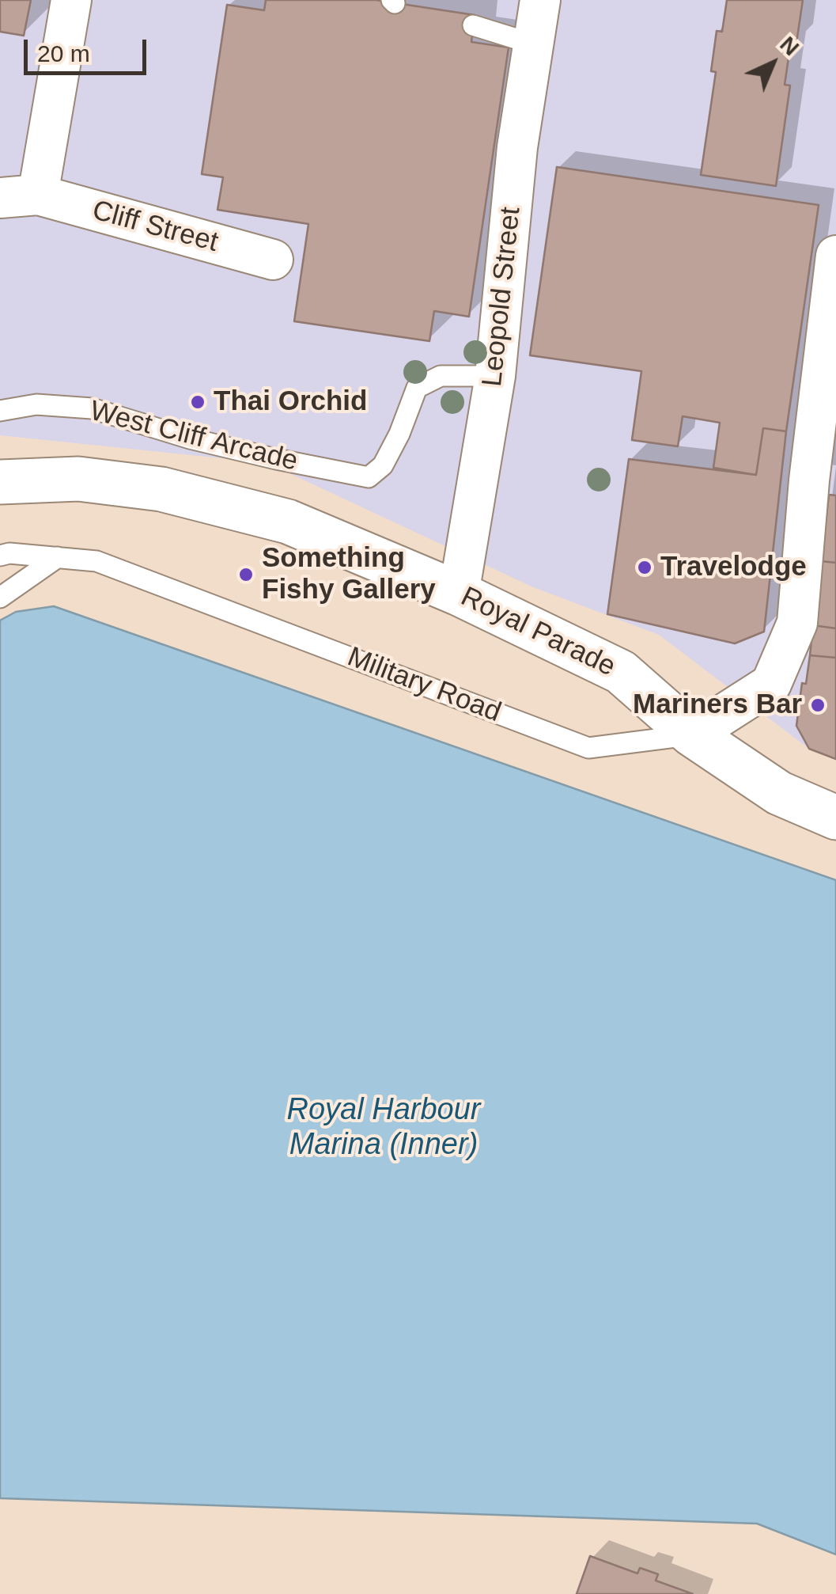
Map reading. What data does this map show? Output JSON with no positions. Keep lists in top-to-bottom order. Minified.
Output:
{"streets":{"main road":["Royal Parade"],"street":["Cliff Street","Leopold Street"],"lane":["West Cliff Arcade","Military Road"]},"crossings":[["Leopold Street","West Cliff Arcade"],["Leopold Street","Royal Parade"],["Royal Parade","Military Road"]],"water":["Royal Harbour Marina (Inner)"],"places":["Thai Orchid","Travelodge","Something Fishy Gallery","Mariners Bar"],"scale_bar":"20 m","north":"top right"}
